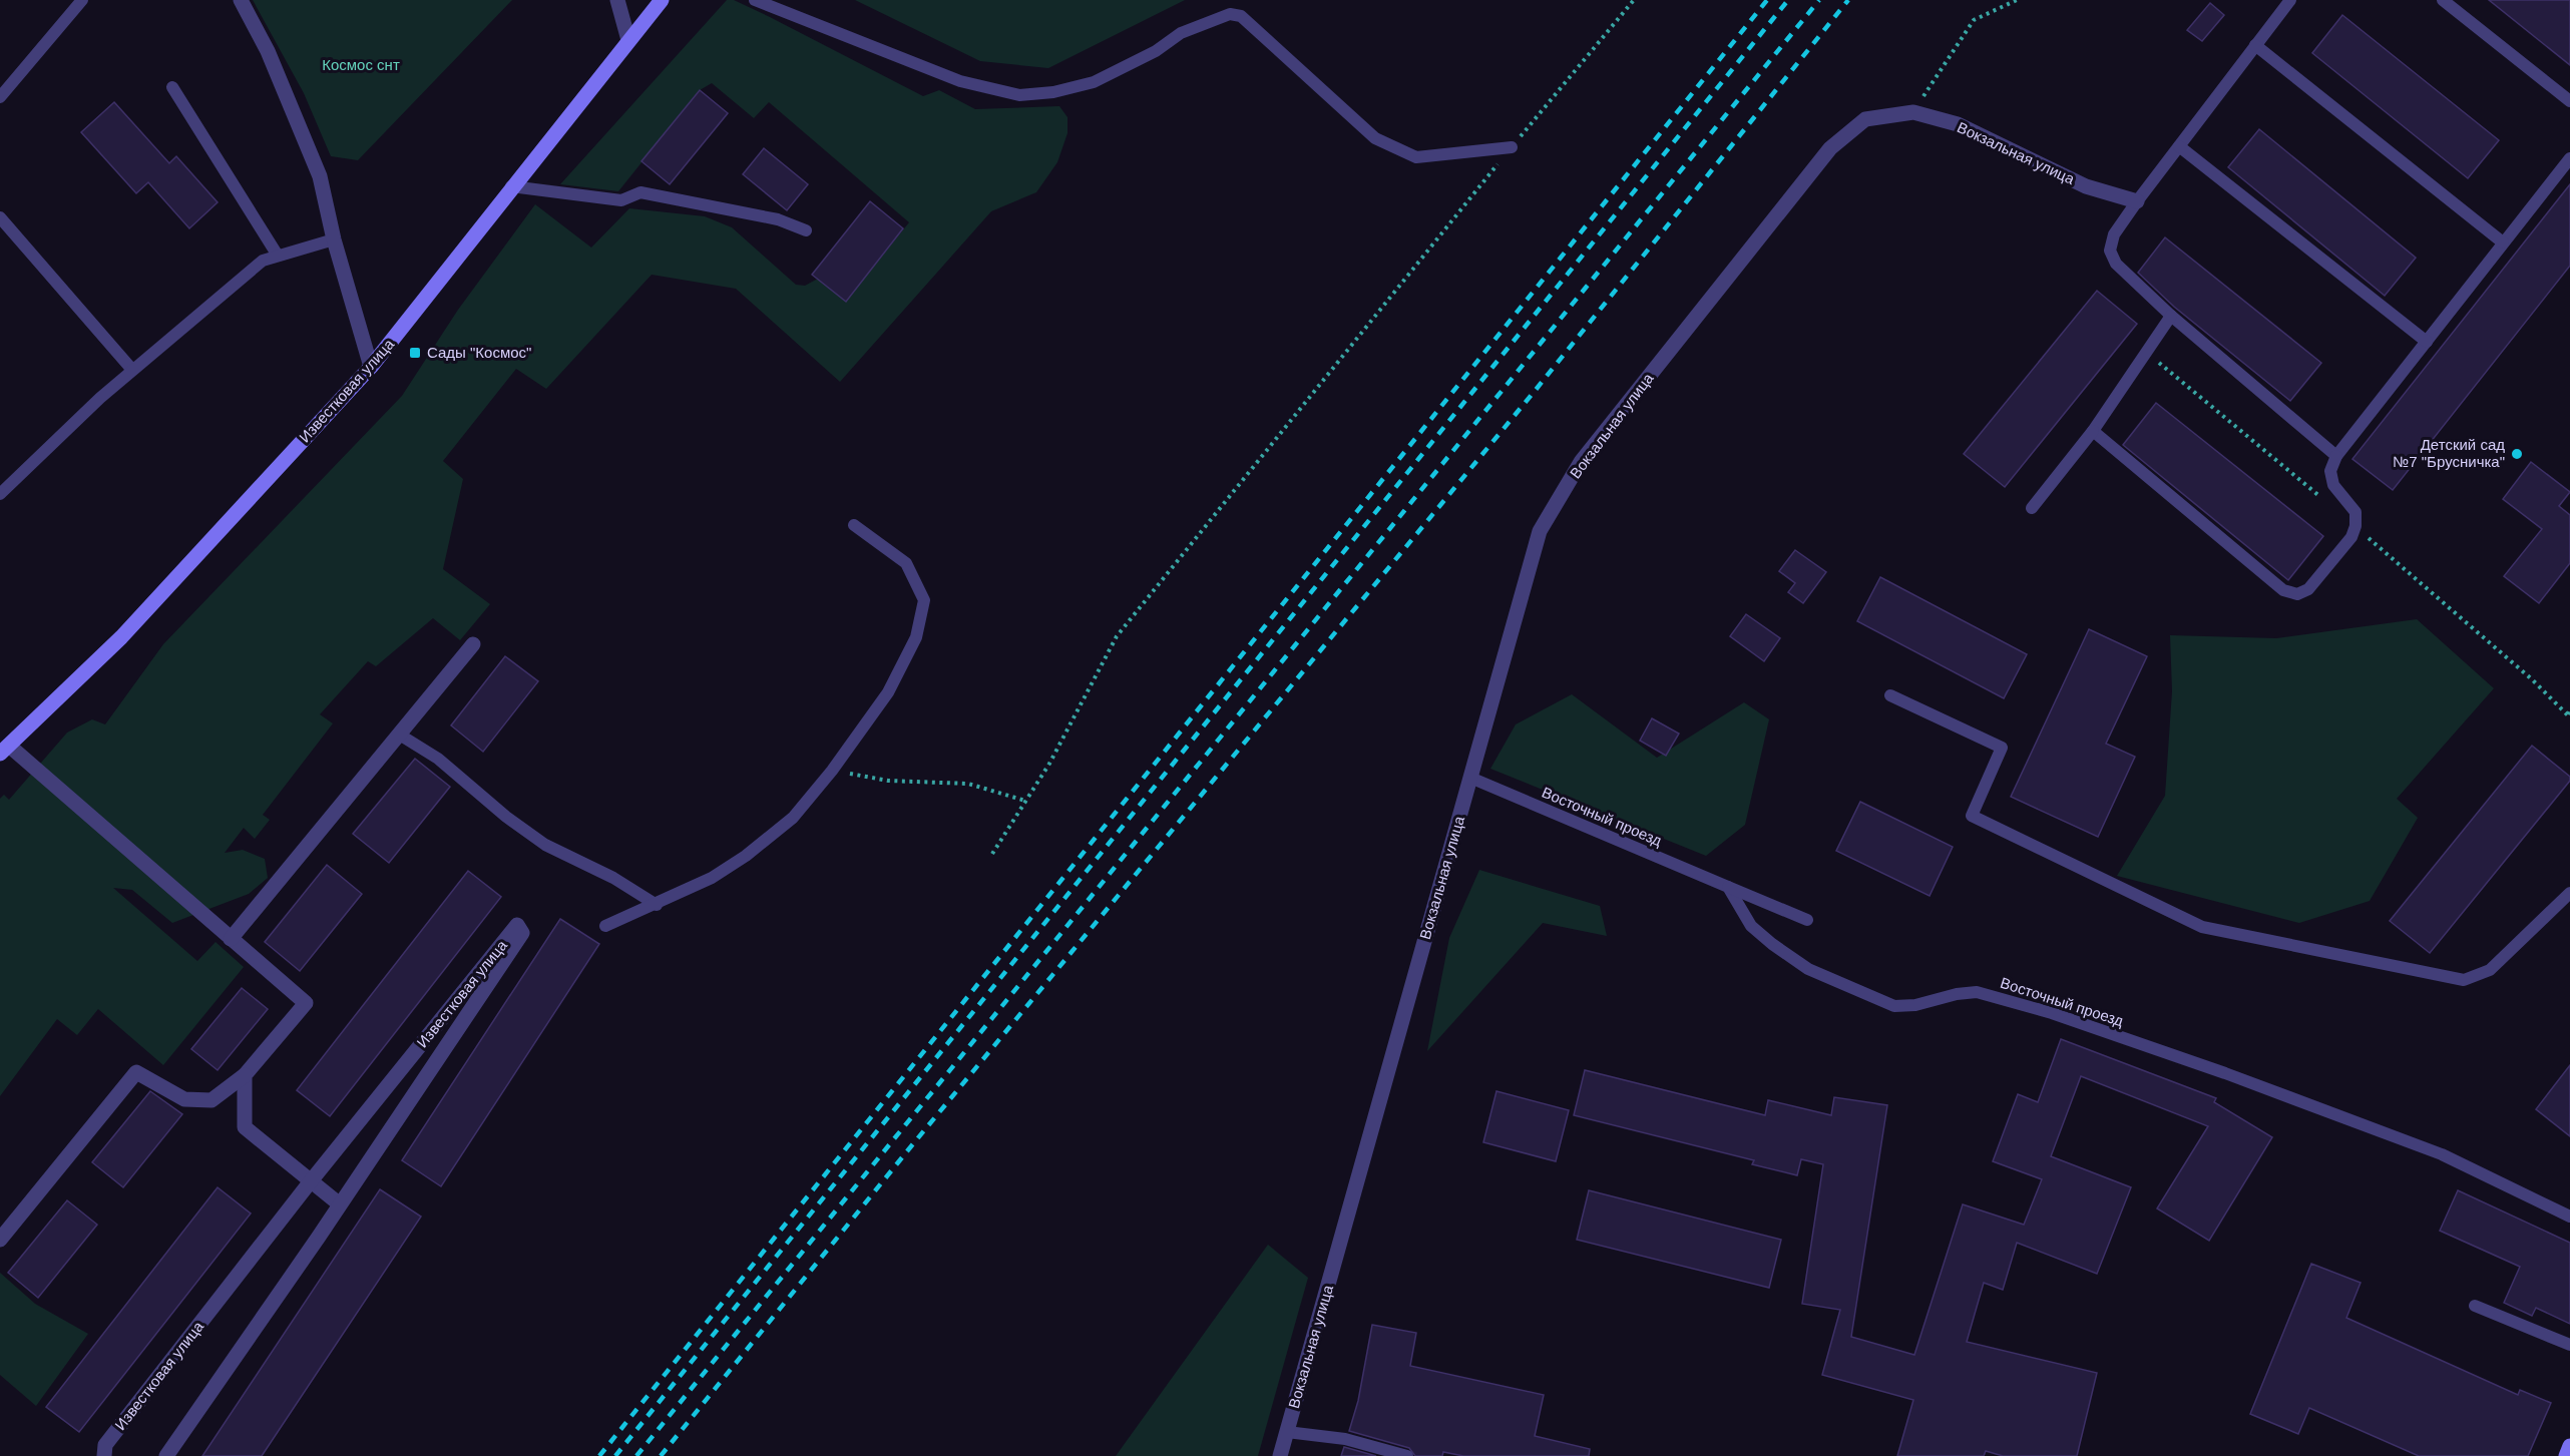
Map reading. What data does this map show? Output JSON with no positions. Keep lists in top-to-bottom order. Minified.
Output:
{"streets":{"main road":["Известковая улица"],"street":["Вокзальная улица"],"lane":["Восточный проезд"]},"crossings":[["Вокзальная улица","Восточный проезд"]],"parks":["Космос снт"],"places":{"transit":["Сады \"Космос\""],"other":["Детский сад №7 \"Брусничка\""]}}
